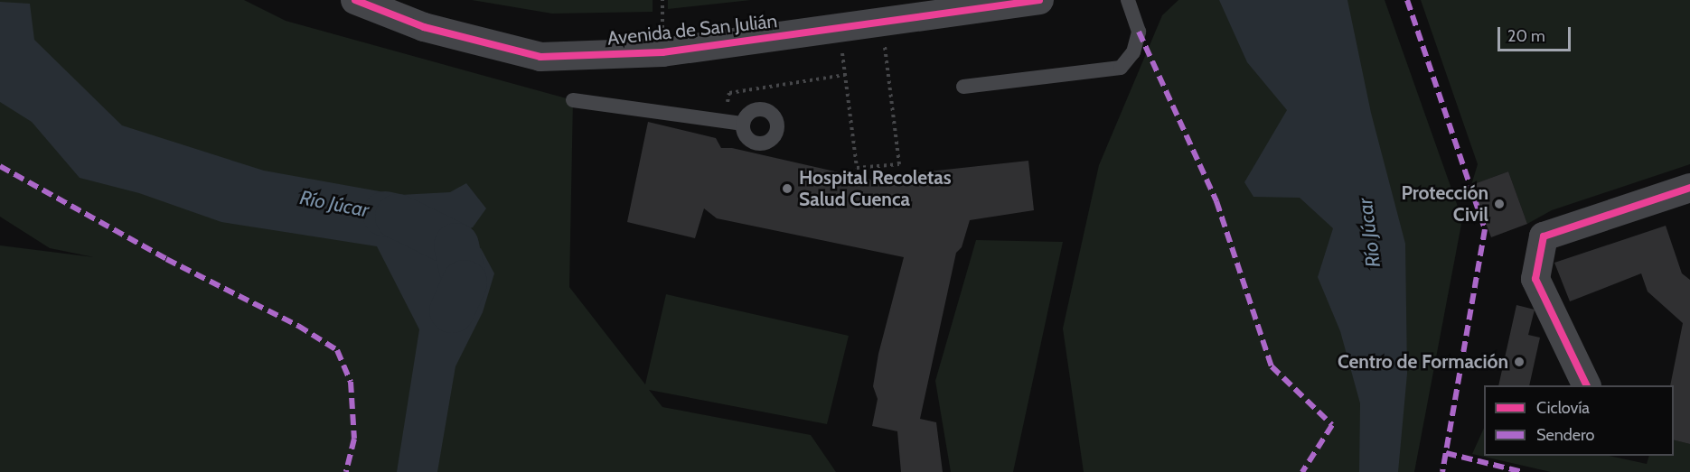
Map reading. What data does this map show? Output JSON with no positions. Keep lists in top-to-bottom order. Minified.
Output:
{"streets":{"street":["Avenida de San Julián"]},"water":["Río Júcar"],"places":["Hospital Recoletas Salud Cuenca","Protección Civil","Centro de Formación"],"legend":["Ciclovía","Sendero"],"scale_bar":"20 m"}
